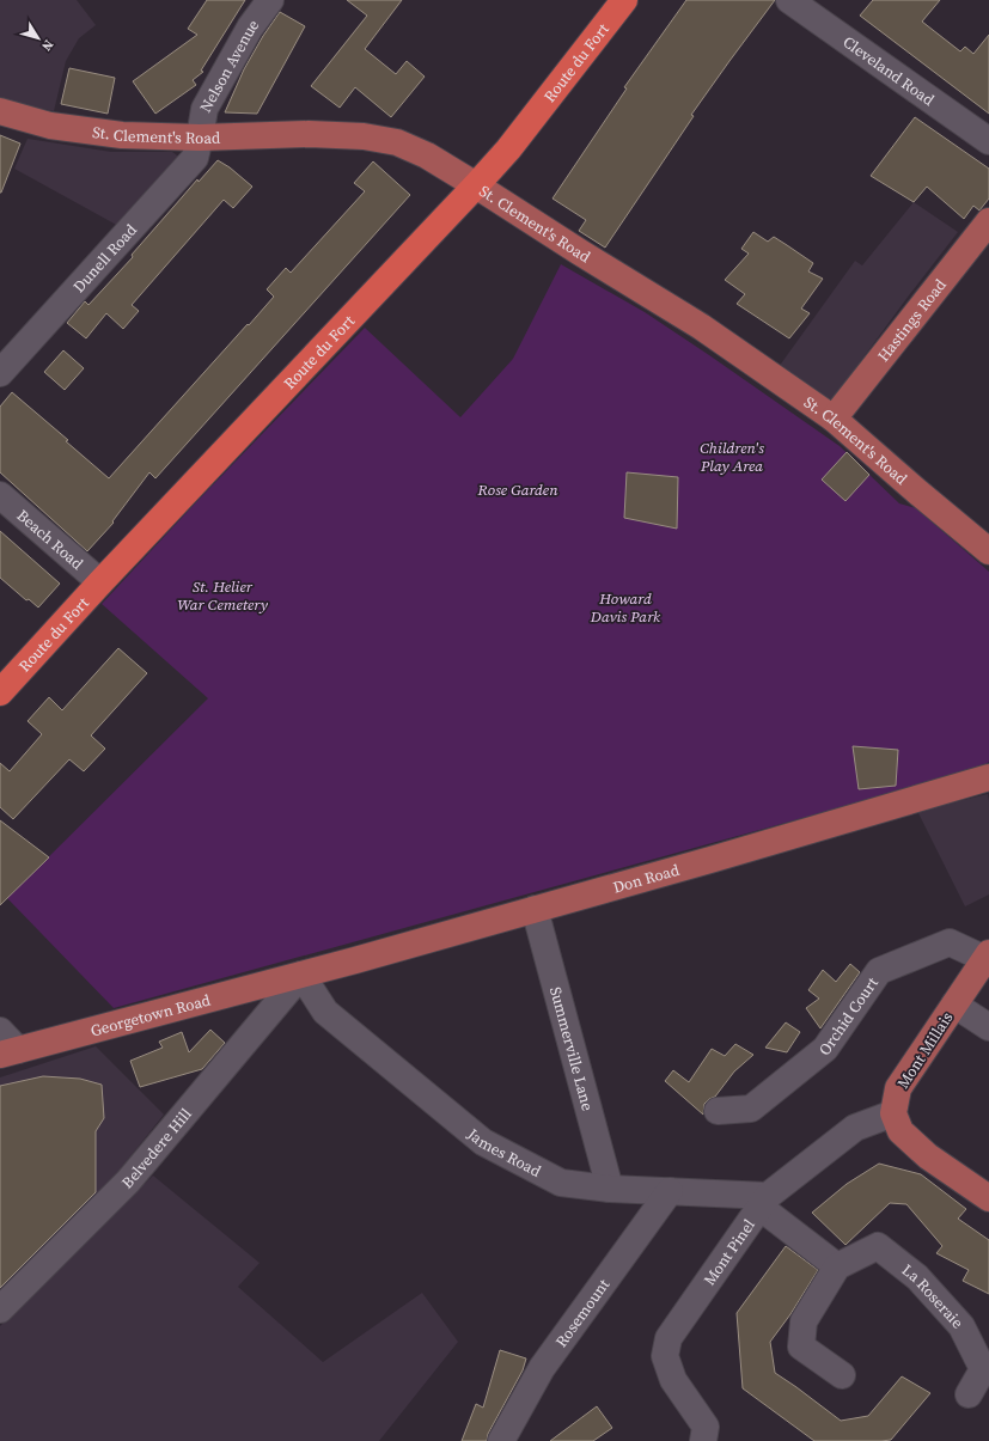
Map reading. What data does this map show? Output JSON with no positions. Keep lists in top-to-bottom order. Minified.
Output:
{"streets":{"highway":["Route du Fort"],"main road":["St. Clement's Road","Hastings Road","Don Road","Georgetown Road","Mont Millais"],"street":["Nelson Avenue","Cleveland Road","Dunell Road","Beach Road","Orchid Court","Summerville Lane","Belvedere Hill","James Road","Mont Pinel","La Roseraie","Rosemount"]},"crossings":[["Route du Fort","St. Clement's Road"],["Route du Fort","Beach Road"],["Nelson Avenue","St. Clement's Road"],["Nelson Avenue","Dunell Road"],["St. Clement's Road","Dunell Road"],["St. Clement's Road","Hastings Road"],["Don Road","Georgetown Road"],["Don Road","Summerville Lane"],["Don Road","Belvedere Hill"],["Don Road","James Road"],["Georgetown Road","Belvedere Hill"],["Georgetown Road","James Road"],["Orchid Court","Mont Millais"],["Summerville Lane","James Road"],["Mont Millais","Mont Pinel"],["Belvedere Hill","James Road"],["James Road","Mont Pinel"],["James Road","Rosemount"]],"parks":["Children's Play Area","Rose Garden","St. Helier War Cemetery","Howard Davis Park"],"north":"bottom right"}
